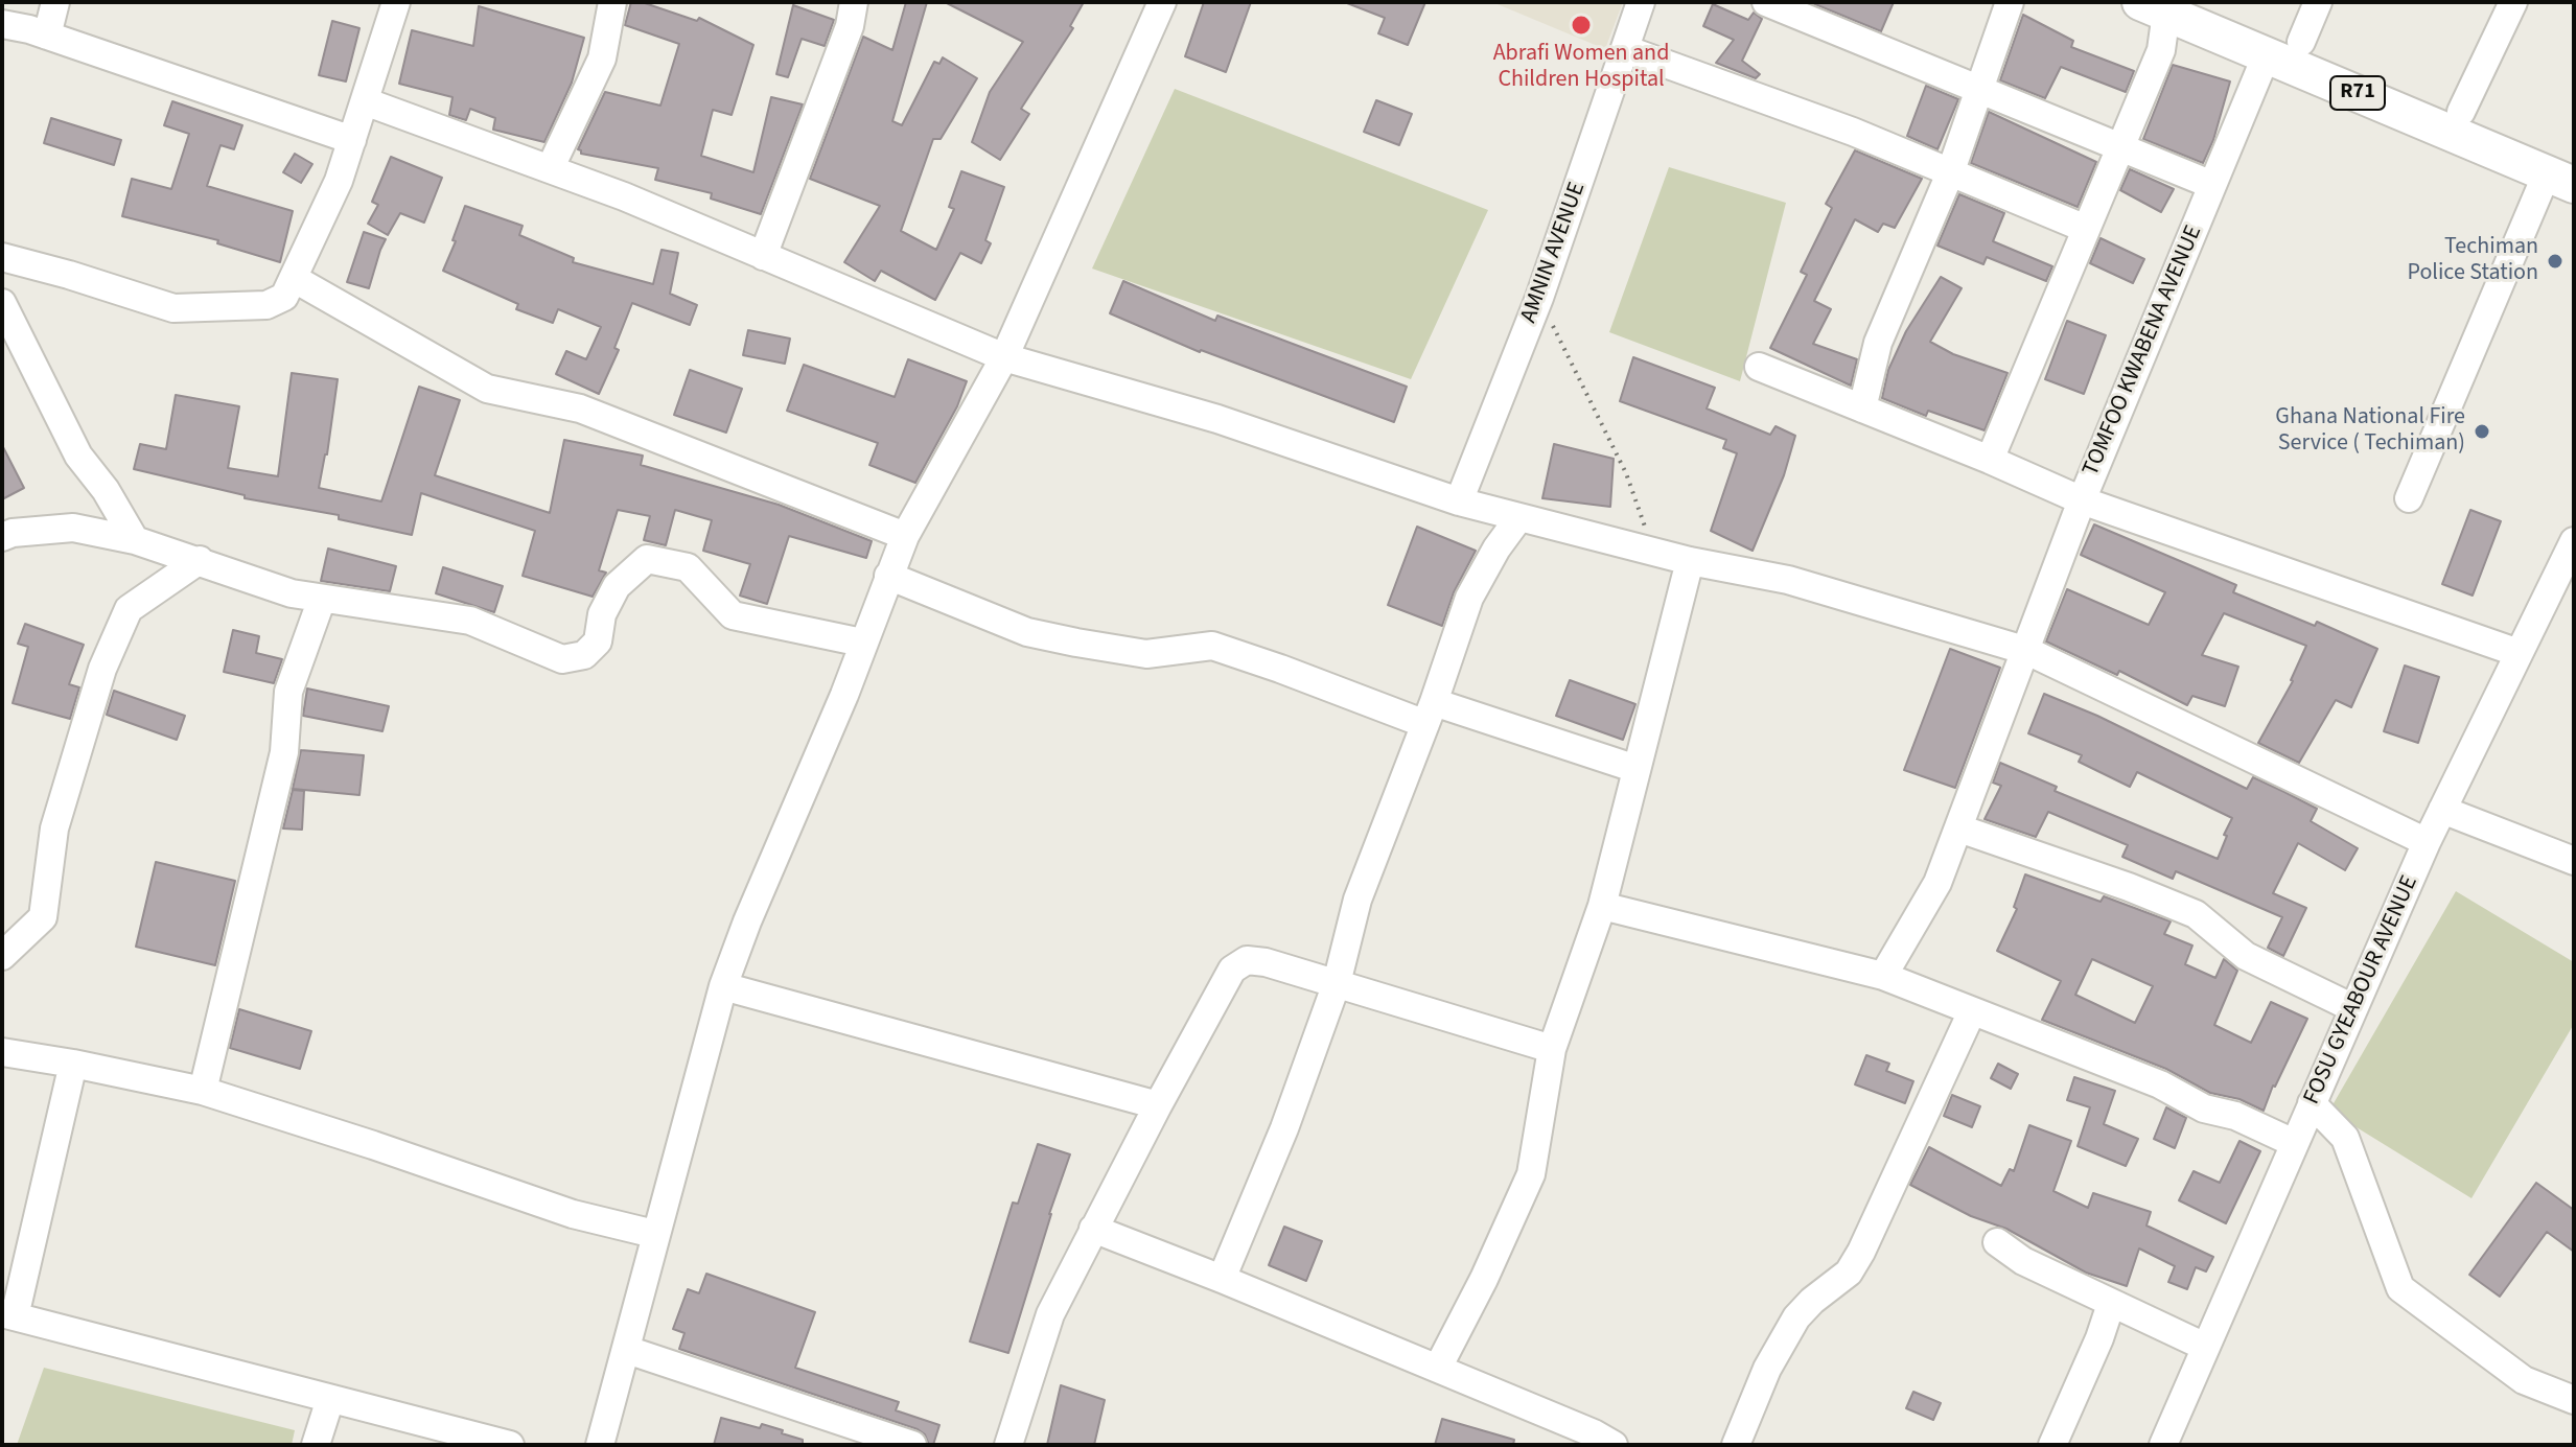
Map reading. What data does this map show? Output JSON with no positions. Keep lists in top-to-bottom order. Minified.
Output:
{"streets":{"main road":["R71"],"street":["AMNIN AVENUE","TOMFOO KWABENA AVENUE","FOSU GYEABOUR AVENUE"]},"crossings":[["R71","TOMFOO KWABENA AVENUE"]],"places":["Abrafi Women and Children Hospital","Techiman Police Station","Ghana National Fire Service ( Techiman)"]}
